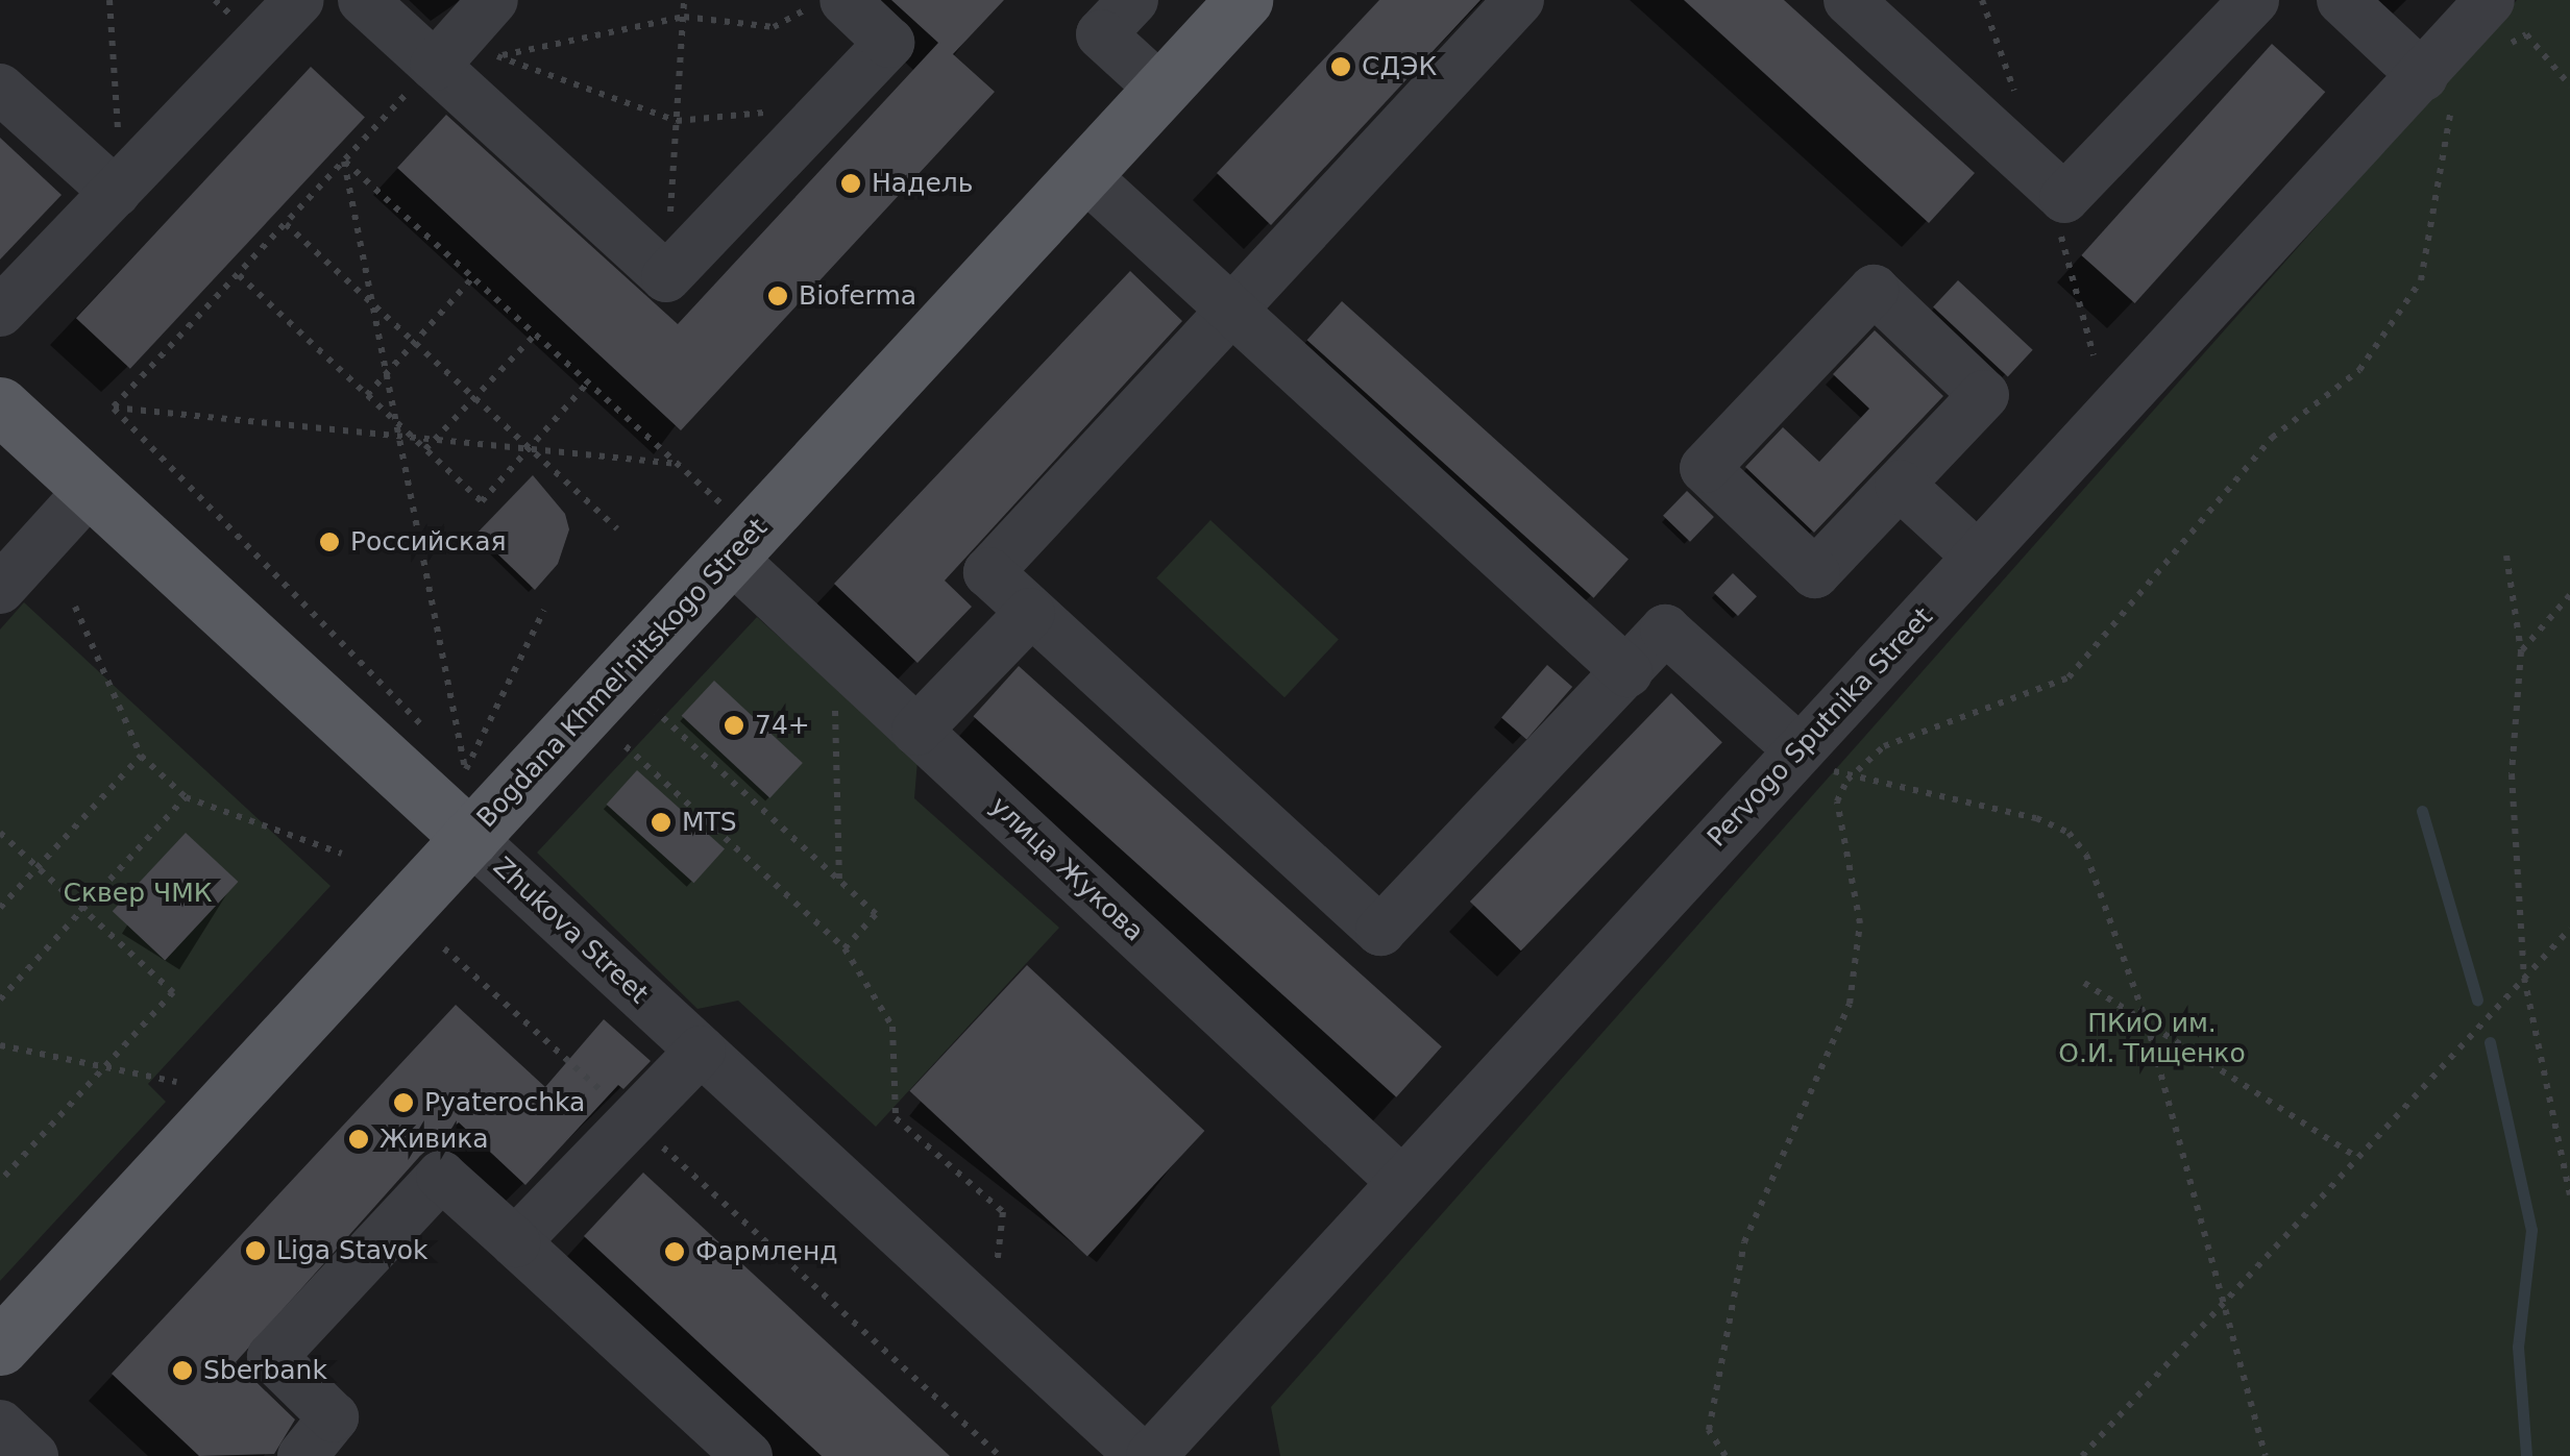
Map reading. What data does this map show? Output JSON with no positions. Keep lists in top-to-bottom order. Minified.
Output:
{"streets":{"main road":["Bogdana Khmel'nitskogo Street","Zhukova Street"],"street":["Pervogo Sputnika Street","улица Жукова"]},"crossings":[["Bogdana Khmel'nitskogo Street","улица Жукова"],["Bogdana Khmel'nitskogo Street","Zhukova Street"],["Pervogo Sputnika Street","улица Жукова"]],"parks":["Сквер ЧМК","ПКиО им. О.И. Тищенко"],"places":["СДЭК","Надель","Bioferma","Российская","74+","MTS","Pyaterochka","Живика","Liga Stavok","Фармленд","Sberbank"]}
